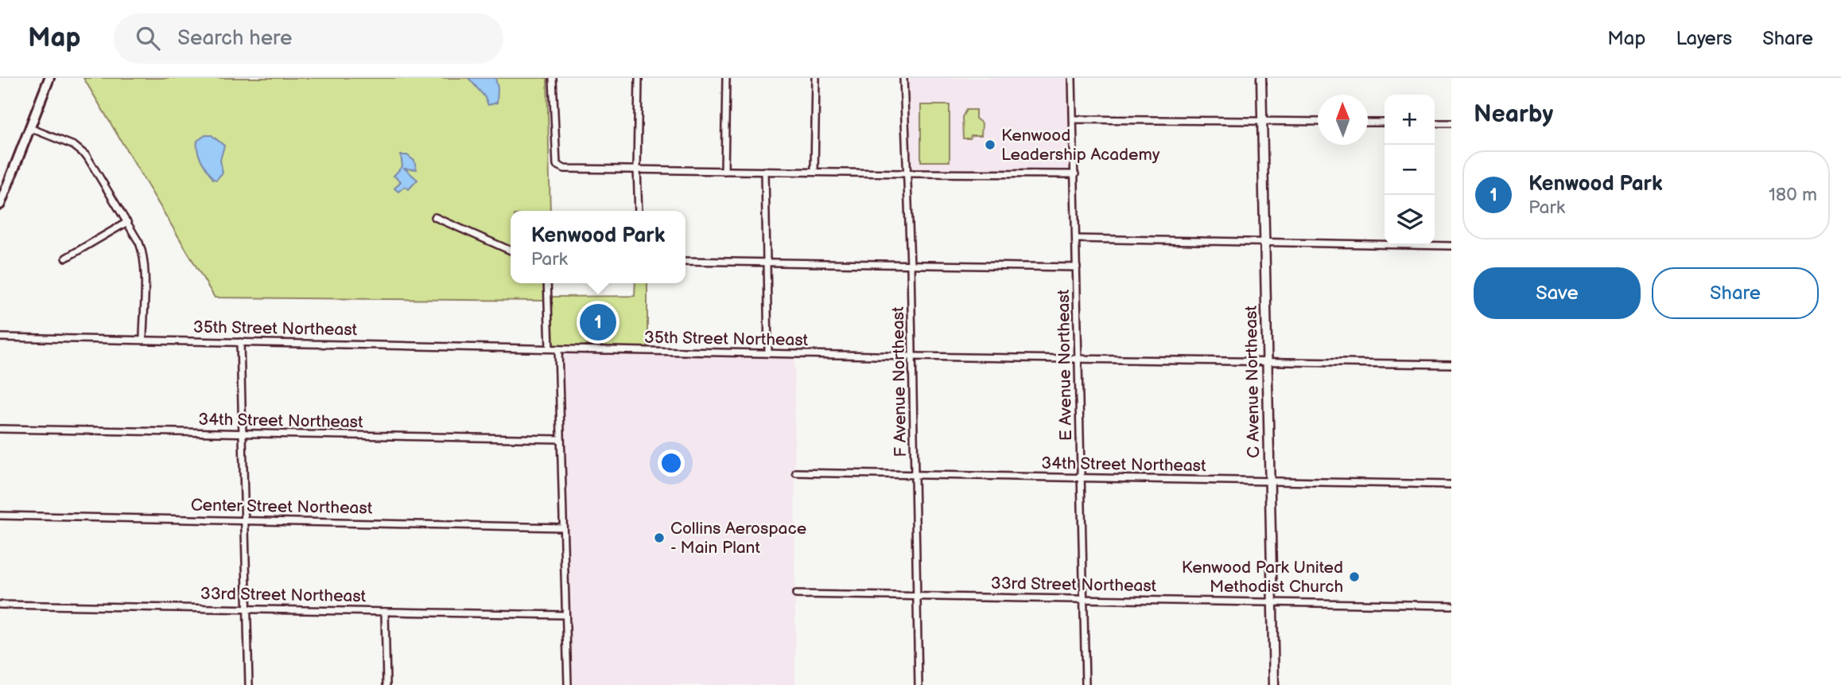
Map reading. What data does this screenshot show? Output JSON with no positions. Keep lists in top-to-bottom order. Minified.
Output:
{"streets":{"street":["35th Street Northeast","E Avenue Northeast","F Avenue Northeast","C Avenue Northeast","34th Street Northeast","Center Street Northeast","33rd Street Northeast"]},"crossings":[["35th Street Northeast","E Avenue Northeast"],["35th Street Northeast","F Avenue Northeast"],["35th Street Northeast","C Avenue Northeast"],["E Avenue Northeast","34th Street Northeast"],["E Avenue Northeast","33rd Street Northeast"],["F Avenue Northeast","34th Street Northeast"],["F Avenue Northeast","33rd Street Northeast"],["C Avenue Northeast","34th Street Northeast"],["C Avenue Northeast","33rd Street Northeast"]],"places":["Kenwood Leadership Academy","Collins Aerospace - Main Plant","Kenwood Park United Methodist Church"],"north":"top","page":{"header":"Map","search":"Search here","nav":["Map","Layers","Share"],"heading":"Nearby","map_buttons":["+","−"],"list":[{"mark":"1","name":"Kenwood Park","note":"Park","value":"180 m"}],"popup":["Kenwood Park","Park"],"buttons":["Save","Share"],"pins":"1"}}
